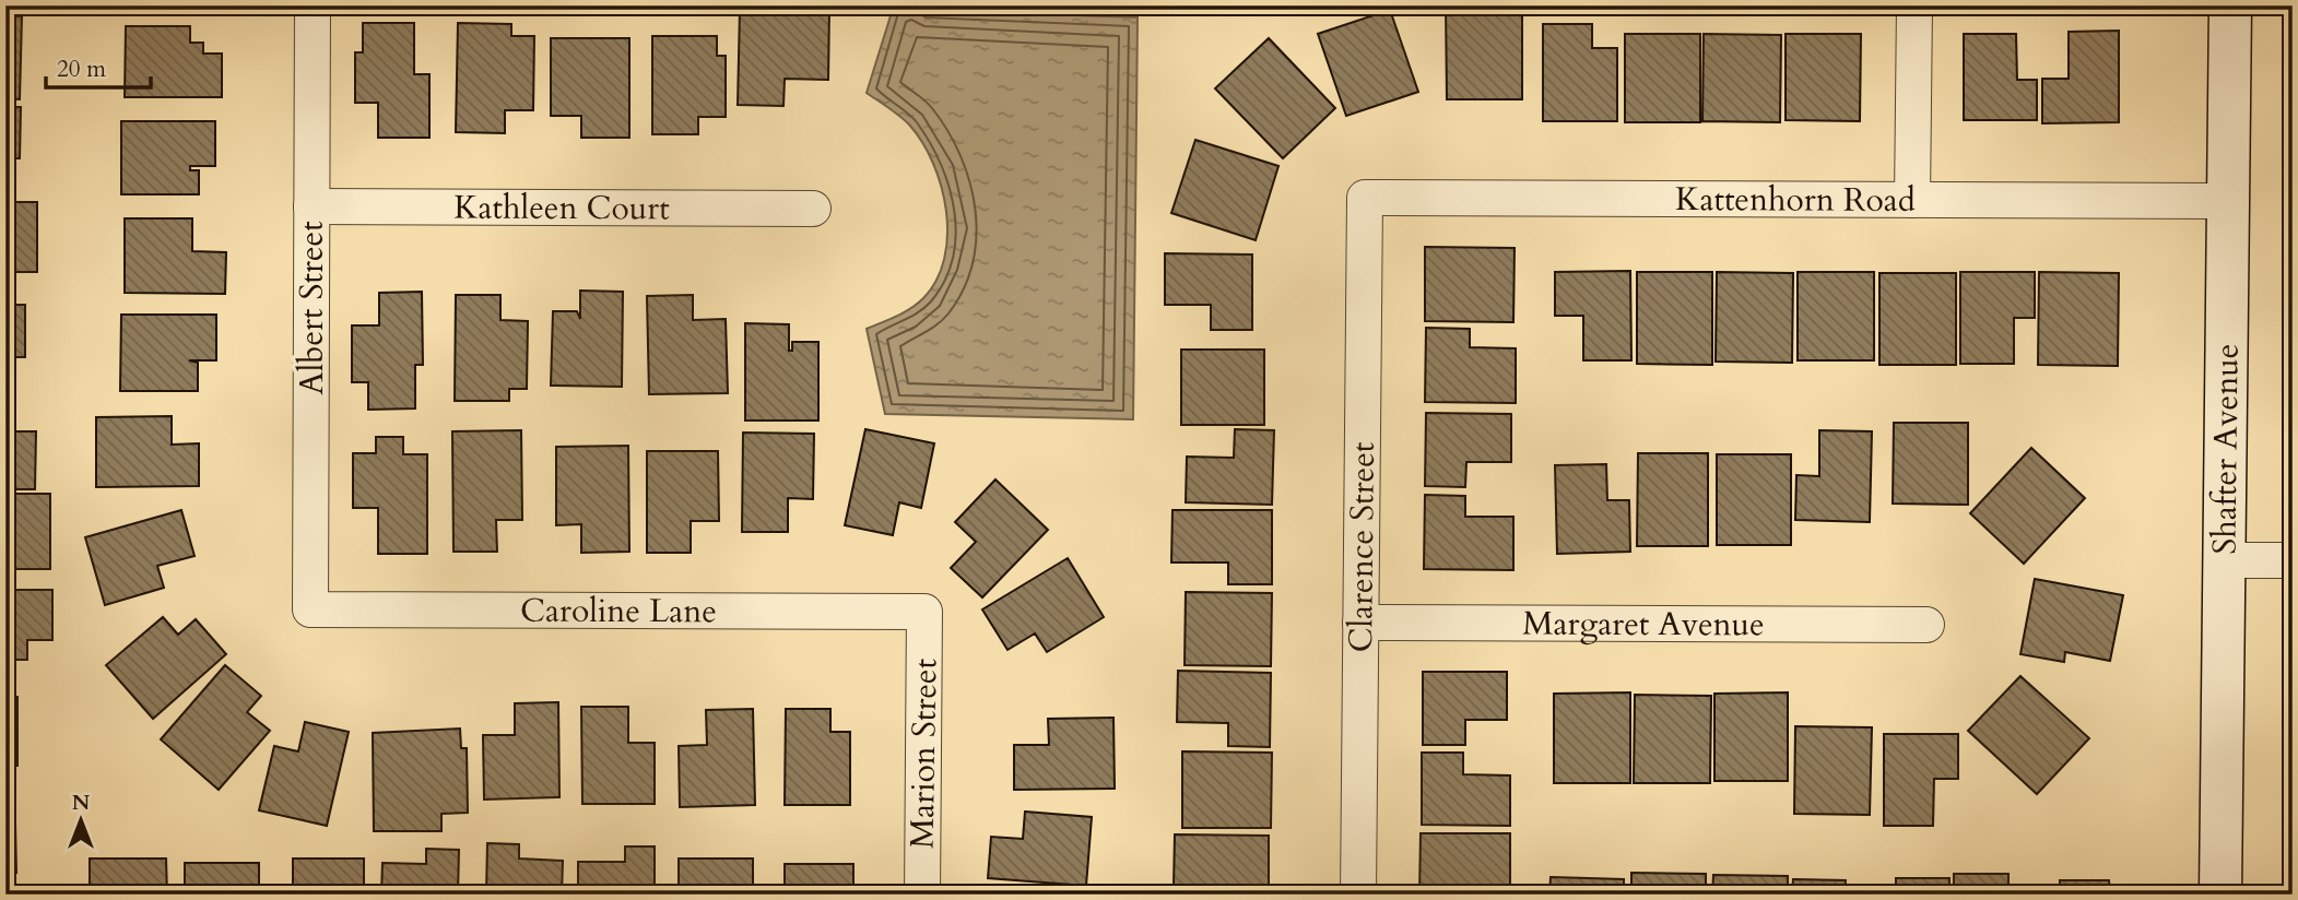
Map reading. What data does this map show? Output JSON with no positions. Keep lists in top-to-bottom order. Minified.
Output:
{"streets":{"main road":["Shafter Avenue"],"street":["Kattenhorn Road","Kathleen Court","Albert Street","Clarence Street","Caroline Lane","Margaret Avenue","Marion Street"]},"crossings":[["Kattenhorn Road","Shafter Avenue"],["Kattenhorn Road","Clarence Street"],["Kathleen Court","Albert Street"],["Albert Street","Caroline Lane"],["Clarence Street","Margaret Avenue"],["Caroline Lane","Marion Street"]],"scale_bar":"20 m","north":"top"}
